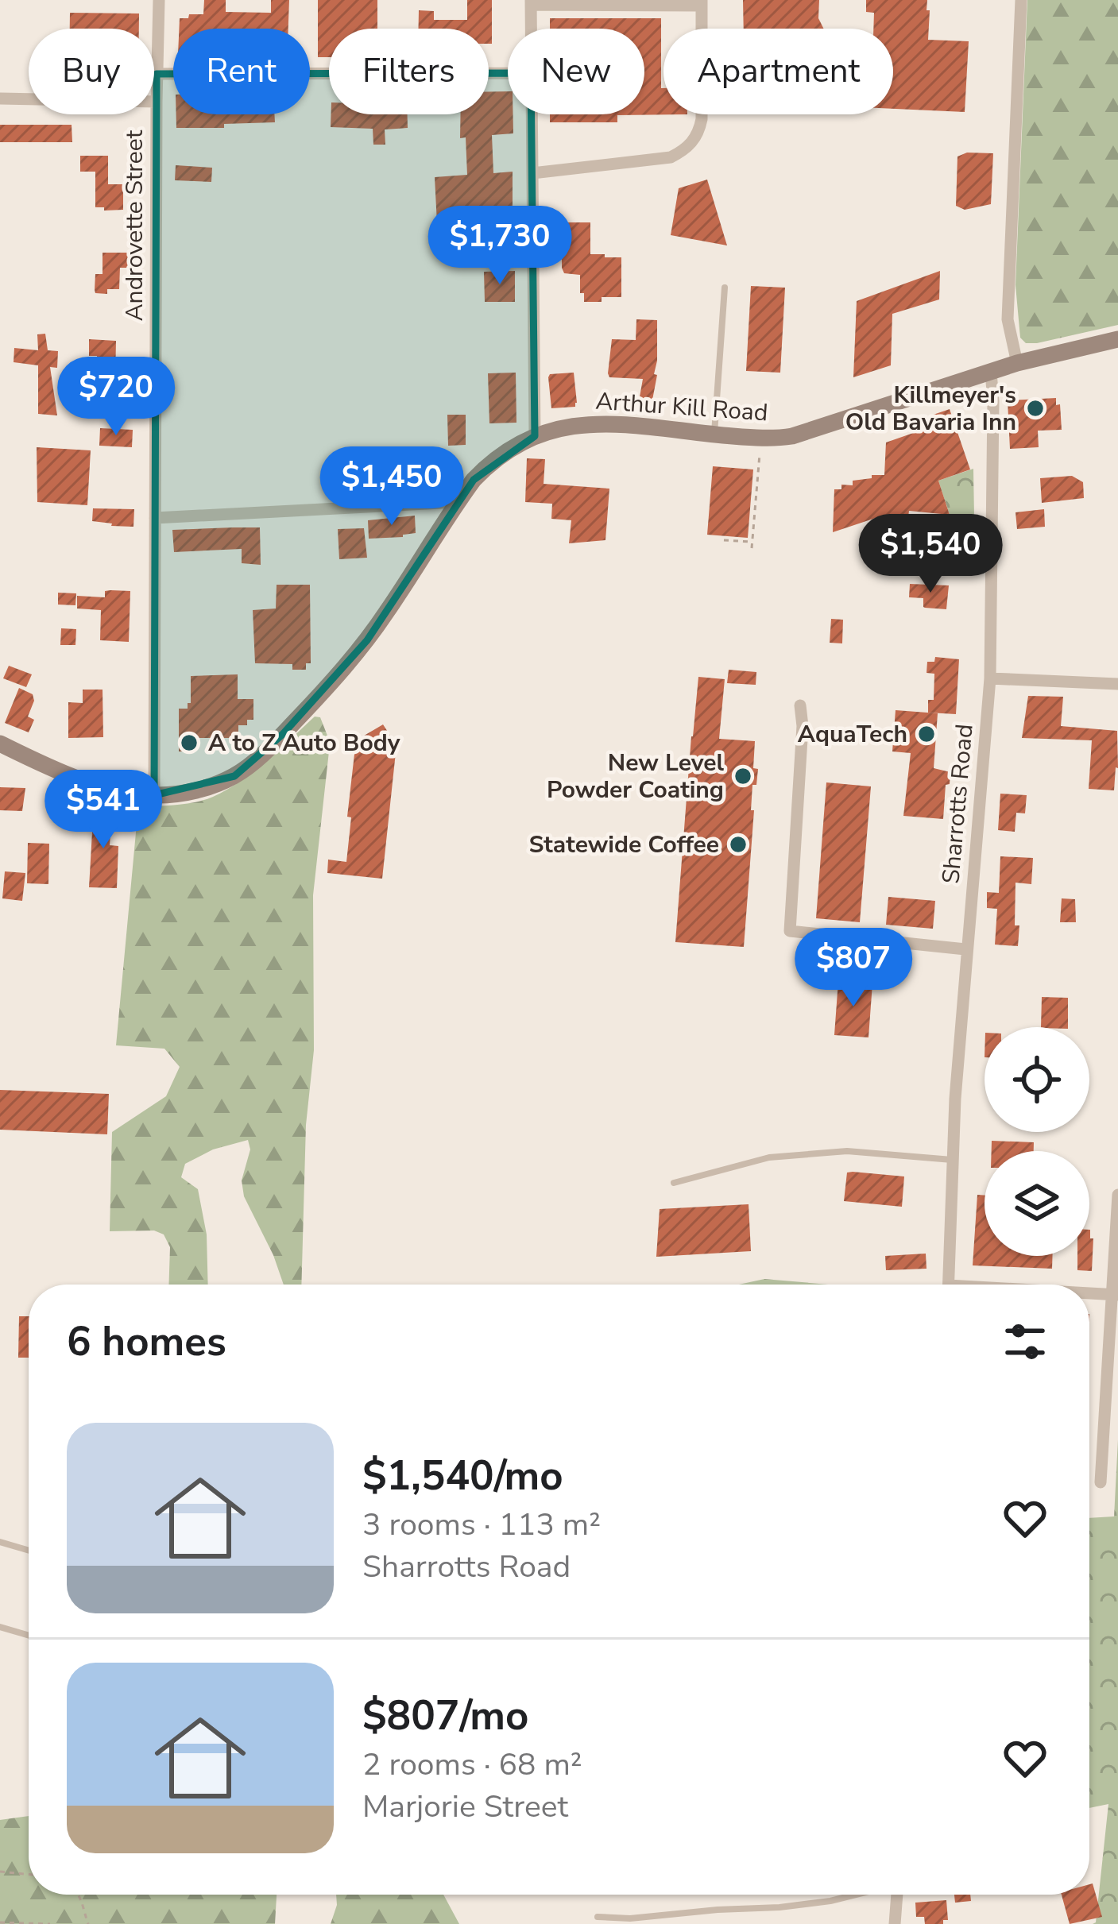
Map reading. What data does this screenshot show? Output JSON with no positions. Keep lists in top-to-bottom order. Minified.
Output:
{"streets":{"street":["Androvette Street","Arthur Kill Road","Sharrotts Road"]},"crossings":[["Androvette Street","Arthur Kill Road"],["Arthur Kill Road","Sharrotts Road"]],"places":["Killmeyer's Old Bavaria Inn","AquaTech","A to Z Auto Body","New Level Powder Coating","Statewide Coffee"],"page":{"chip":["Buy","Rent","Filters","New","Apartment"],"price":["$1,730","$720","$1,450","$1,540","$541","$807"],"heading":"6 homes","list":[{"name":"$1,540/mo","note":"3 rooms · 113 m² · Sharrotts Road"},{"name":"$807/mo","note":"2 rooms · 68 m² · Marjorie Street"}]}}
